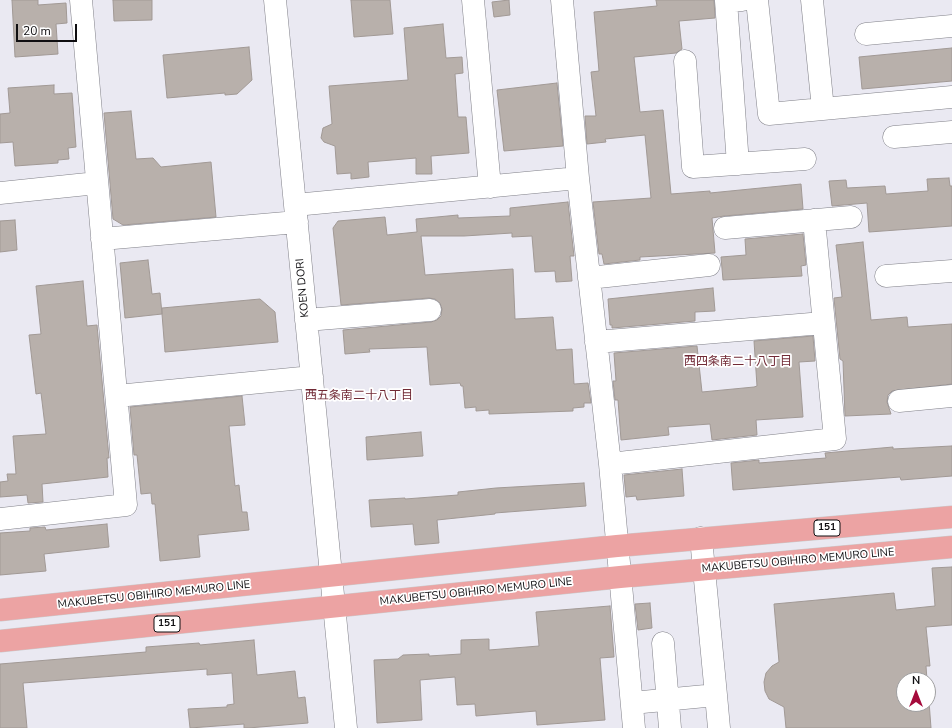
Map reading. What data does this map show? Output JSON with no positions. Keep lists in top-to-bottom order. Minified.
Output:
{"streets":{"main road":["151","MAKUBETSU OBIHIRO MEMURO LINE"],"street":["KOEN DORI"]},"crossings":[["KOEN DORI","MAKUBETSU OBIHIRO MEMURO LINE"]],"districts":["西四条南二十八丁目","西五条南二十八丁目"],"scale_bar":"20 m","north":"top"}
